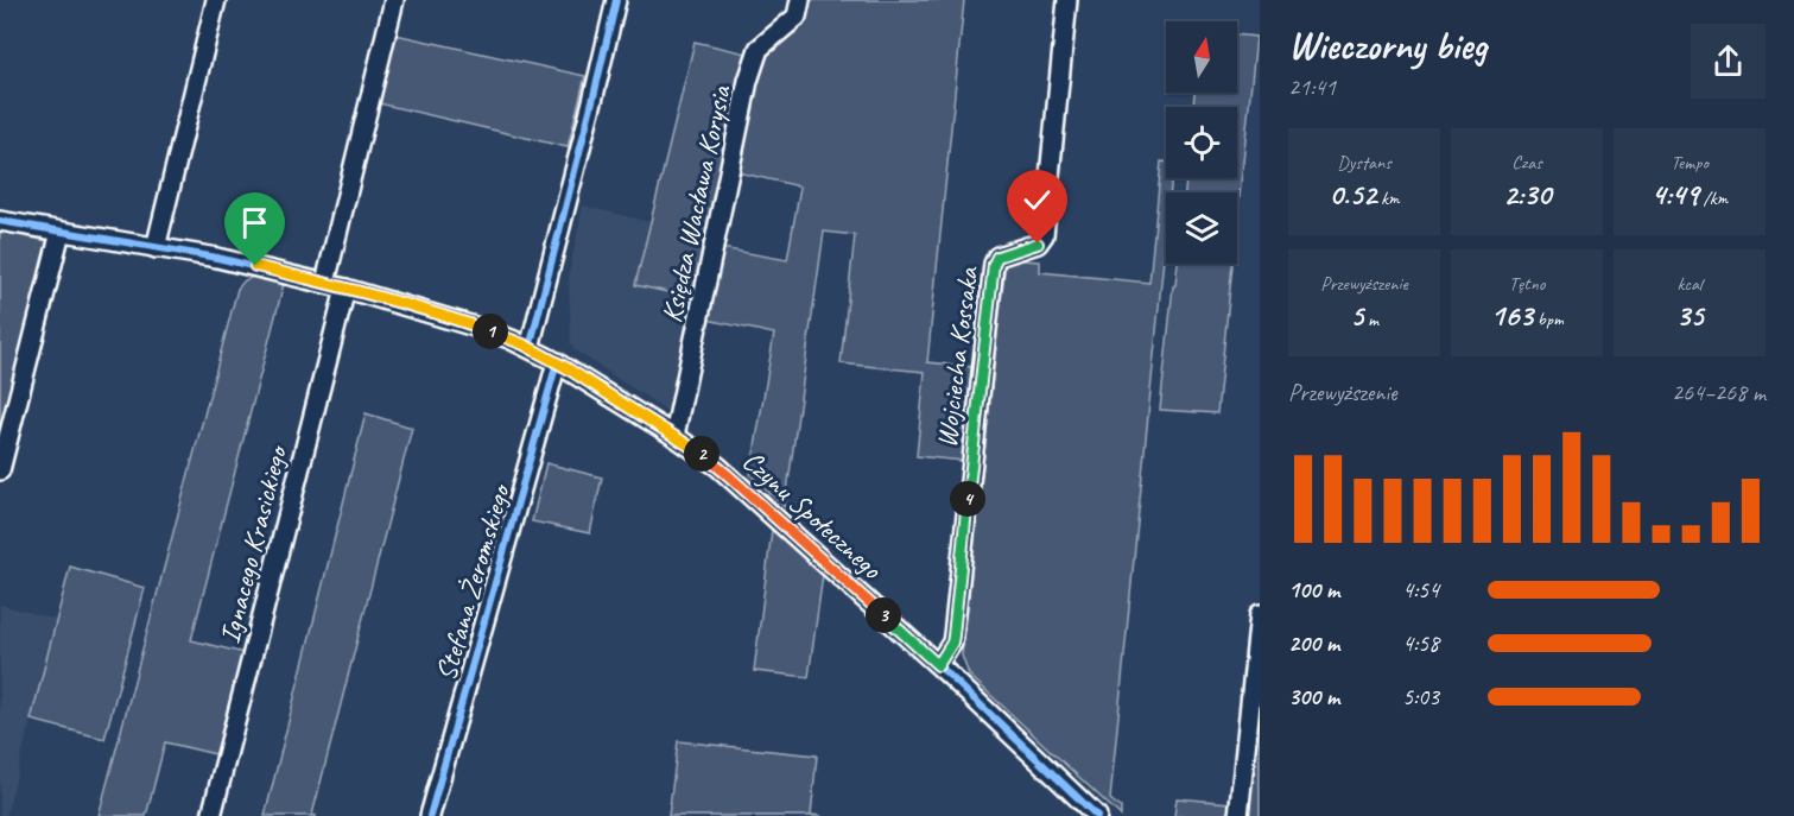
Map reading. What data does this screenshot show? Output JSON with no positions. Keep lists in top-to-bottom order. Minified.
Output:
{"streets":{"street":["Księdza Wacława Korysia","Wojciecha Kossaka","Czynu Społecznego","Ignacego Krasickiego","Stefana Żeromskiego"]},"crossings":[["Księdza Wacława Korysia","Czynu Społecznego"],["Wojciecha Kossaka","Czynu Społecznego"],["Czynu Społecznego","Ignacego Krasickiego"],["Czynu Społecznego","Stefana Żeromskiego"]],"north":"top","page":{"heading":["Wieczorny bieg","21:41"],"stats":[["Dystans","0.52 km"],["Czas","2:30"],["Tempo","4:49 /km"],["Przewyższenie","5 m"],["Tętno","163 bpm"],["kcal","35"]],"pins":["1","2","4","3"],"chart":["Przewyższenie","264–268 m"],"list":[{"name":"100 m","note":"4:54"},{"name":"200 m","note":"4:58"},{"name":"300 m","note":"5:03"}]}}
